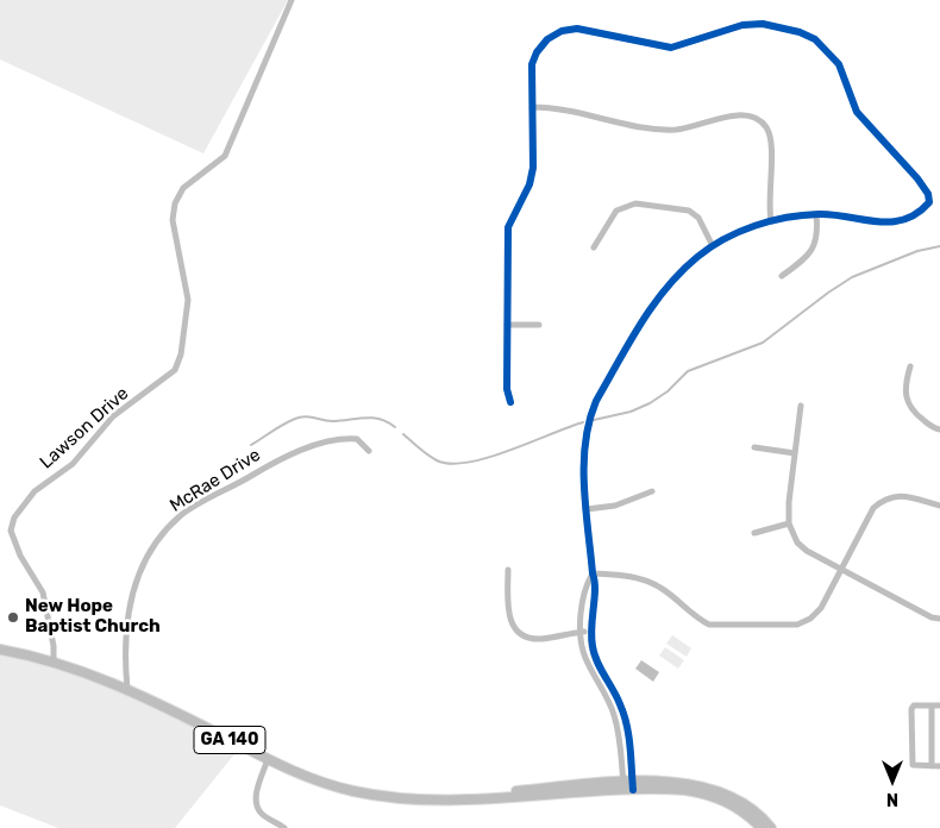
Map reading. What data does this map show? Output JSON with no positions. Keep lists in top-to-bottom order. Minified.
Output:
{"streets":{"main road":["GA 140"],"street":["Lawson Drive","McRae Drive"]},"crossings":[["Lawson Drive","GA 140"],["McRae Drive","GA 140"]],"places":["New Hope Baptist Church"],"north":"bottom"}
